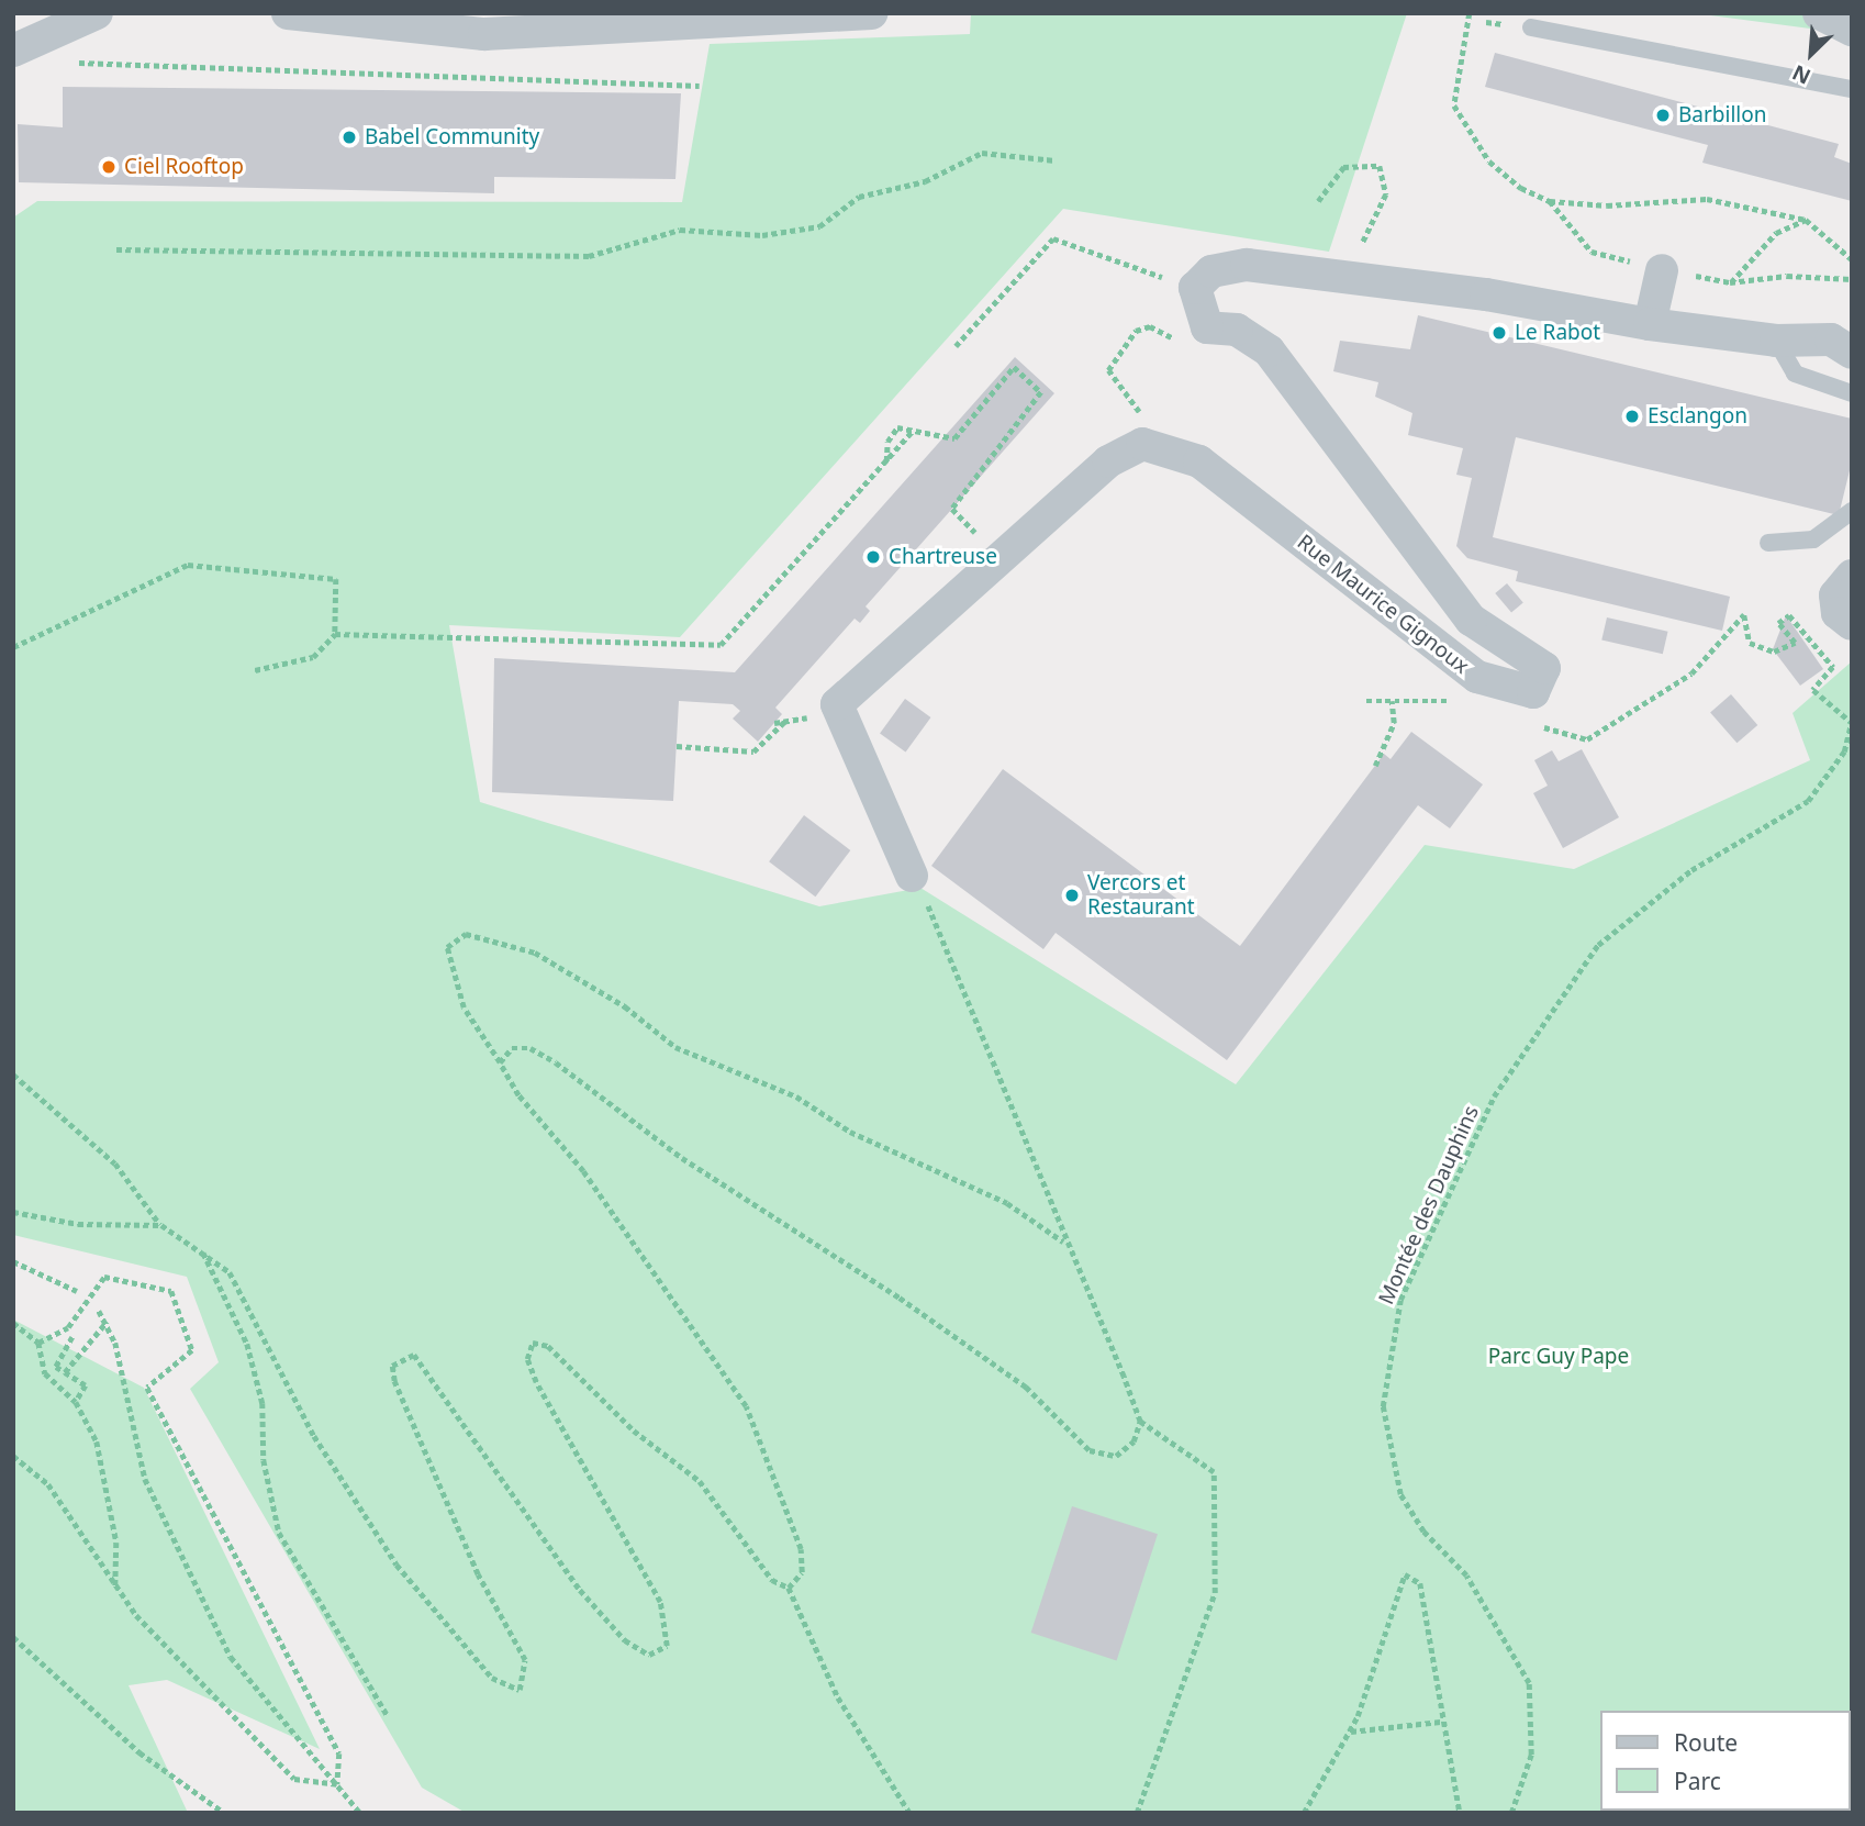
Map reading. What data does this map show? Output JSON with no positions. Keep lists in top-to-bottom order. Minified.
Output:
{"streets":{"street":["Rue Maurice Gignoux"],"path":["Montée des Dauphins"]},"parks":["Parc Guy Pape"],"places":["Barbillon","Babel Community","Ciel Rooftop","Le Rabot","Esclangon","Chartreuse","Vercors et Restaurant"],"legend":["Route","Parc"],"north":"bottom left"}
